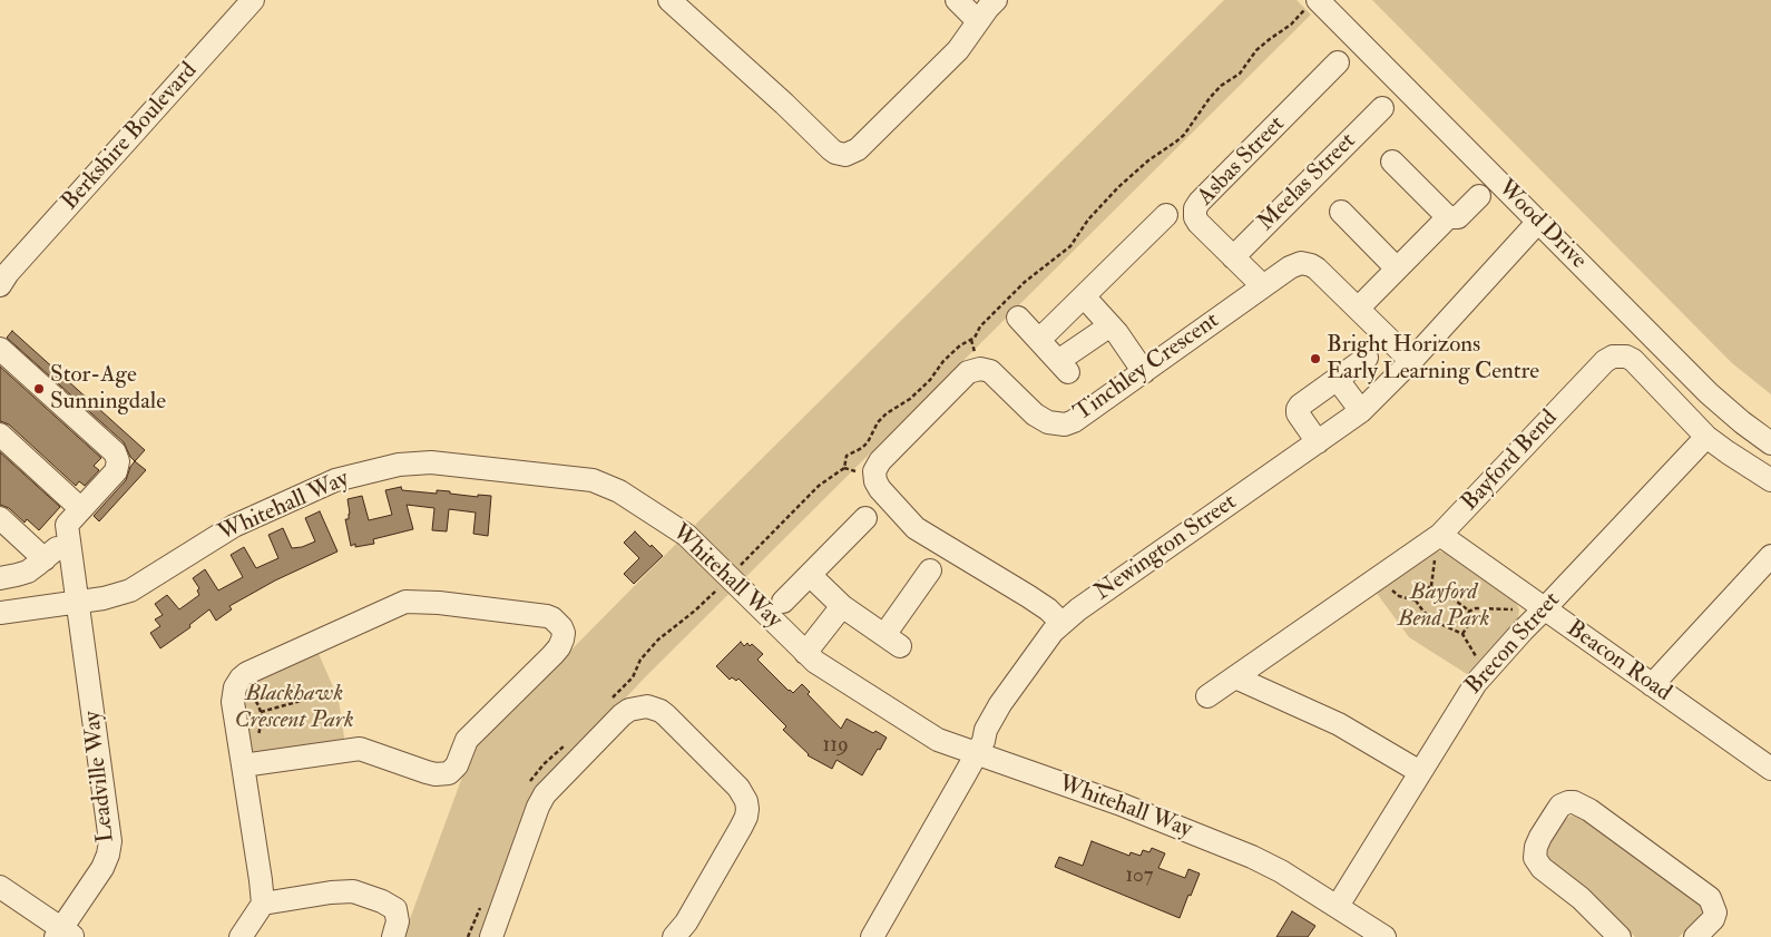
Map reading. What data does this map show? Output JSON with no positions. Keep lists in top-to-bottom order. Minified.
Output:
{"streets":{"street":["Berkshire Boulevard","Asbas Street","Meelas Street","Wood Drive","Tinchley Crescent","Bayford Bend","Whitehall Way","Newington Street","Brecon Street","Beacon Road","Leadville Way"]},"crossings":[["Asbas Street","Meelas Street"],["Asbas Street","Tinchley Crescent"],["Wood Drive","Newington Street"],["Tinchley Crescent","Newington Street"],["Bayford Bend","Brecon Street"],["Bayford Bend","Beacon Road"],["Whitehall Way","Newington Street"],["Whitehall Way","Brecon Street"],["Whitehall Way","Leadville Way"],["Brecon Street","Beacon Road"]],"parks":["Bayford Bend Park","Blackhawk Crescent Park"],"places":["Bright Horizons Early Learning Centre","Stor-Age Sunningdale"],"house_numbers":["119","107"]}
